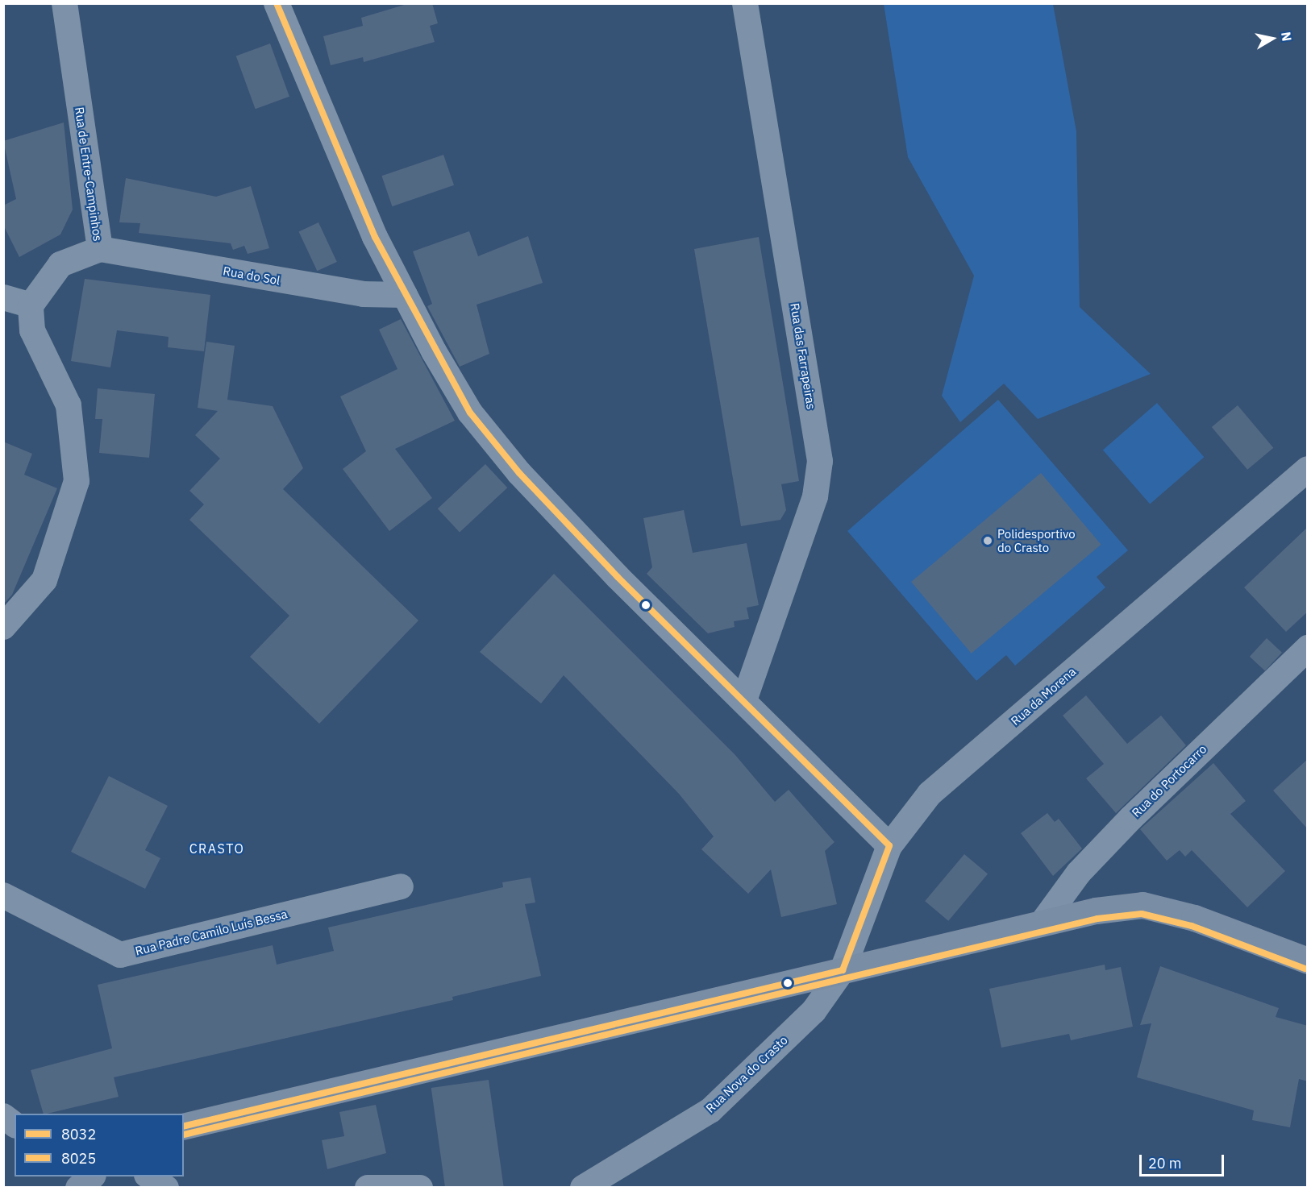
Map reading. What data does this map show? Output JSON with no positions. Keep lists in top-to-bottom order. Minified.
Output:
{"streets":{"street":["Rua de Entre-Campinhos","Rua do Sol","Rua das Farrapeiras","Rua da Morena","Rua do Portocarro","Rua Padre Camilo Luís Bessa","Rua Nova do Crasto"]},"crossings":[["Rua de Entre-Campinhos","Rua do Sol"],["Rua da Morena","Rua Nova do Crasto"]],"districts":["CRASTO"],"places":["Polidesportivo do Crasto"],"lines":["transit line 8032","transit line 8025"],"legend":["8032","8025"],"scale_bar":"20 m","north":"right"}
